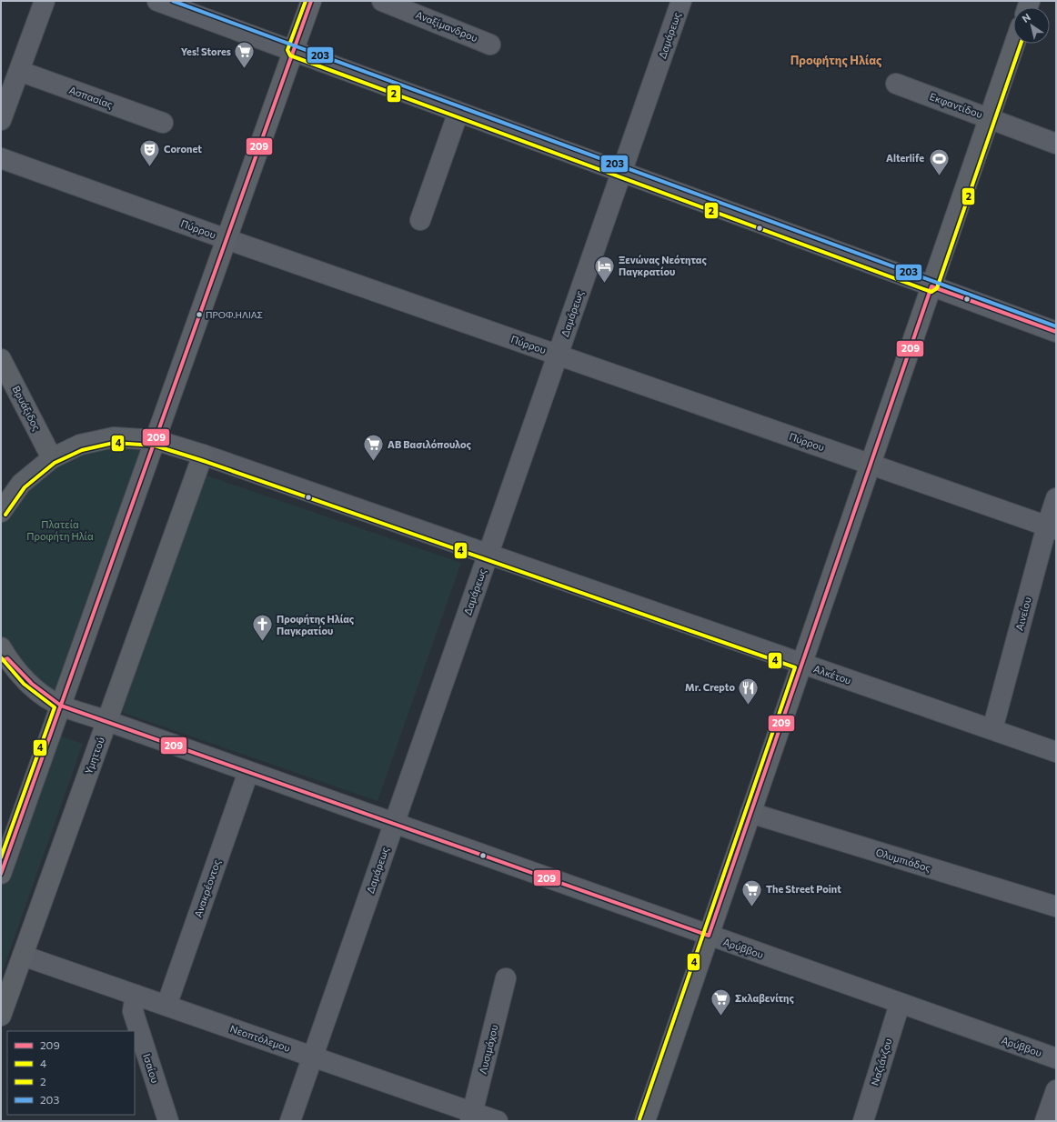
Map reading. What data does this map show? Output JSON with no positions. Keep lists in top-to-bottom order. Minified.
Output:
{"streets":{"main road":["Βρυάξιδος","Αλκέτου","Υμηττού","Αρύββου"],"street":["Αναξίμανδρου","Δαμάρεως","Ασπασίας","Εκφαντίδου","Πύρρου","Αινείου","Ολυμπιάδος","Ανακρέοντος","Νεοπτόλεμου","Λυσιμάχου","Ναζιάνζου","Ισαίου"]},"crossings":[["Δαμάρεως","Πύρρου"],["Δαμάρεως","Αλκέτου"],["Δαμάρεως","Αρύββου"],["Δαμάρεως","Νεοπτόλεμου"],["Πύρρου","Αινείου"],["Αινείου","Αλκέτου"],["Αλκέτου","Υμηττού"],["Υμηττού","Αρύββου"],["Υμηττού","Νεοπτόλεμου"],["Ανακρέοντος","Αρύββου"],["Ανακρέοντος","Νεοπτόλεμου"],["Αρύββου","Ναζιάνζου"],["Νεοπτόλεμου","Λυσιμάχου"],["Νεοπτόλεμου","Ισαίου"]],"districts":["Προφήτης Ηλίας"],"parks":["Πλατεία Προφήτη Ηλία"],"places":{"supermarket":["Yes! Stores","ΑΒ Βασιλόπουλος","The Street Point","Σκλαβενίτης"],"theatre":["Coronet"],"sports":["Alterlife"],"hotel":["Ξενώνας Νεότητας Παγκρατίου"],"other":["ΠΡΟΦ.ΗΛΙΑΣ"],"church":["Προφήτης Ηλίας Παγκρατίου"],"restaurant":["Mr. Crepto"]},"lines":["transit line 209","transit line 2","transit line 203","transit line 4"],"legend":["209","4","2","203"],"north":"top left"}
